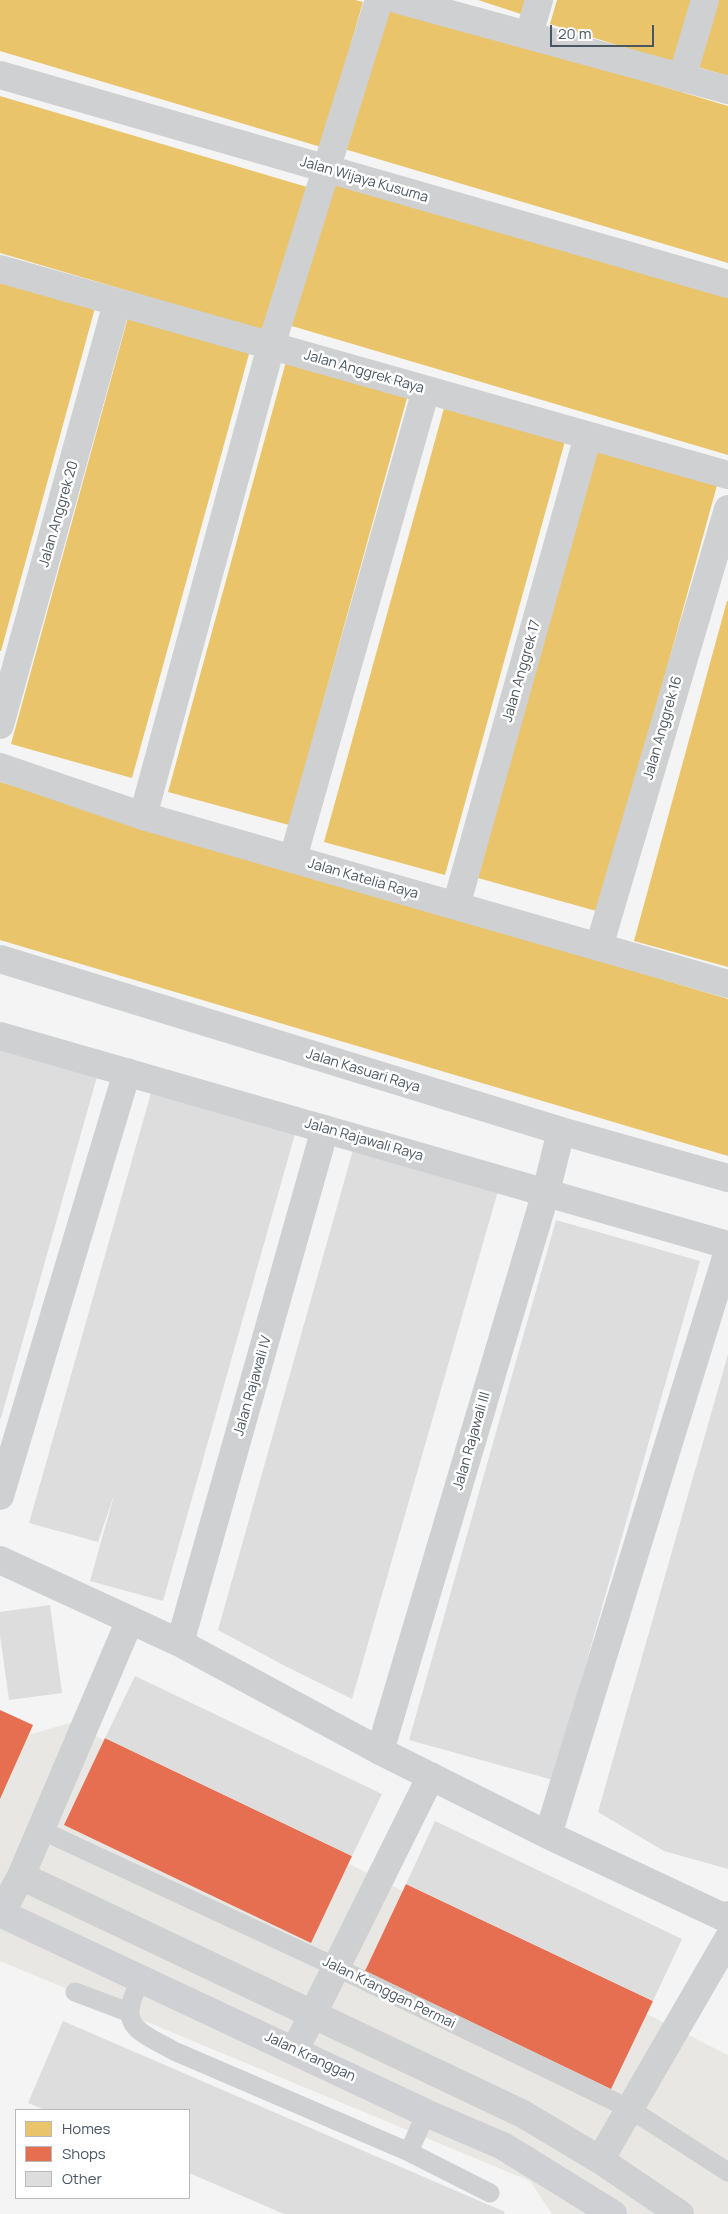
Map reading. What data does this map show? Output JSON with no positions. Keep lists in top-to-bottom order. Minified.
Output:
{"streets":{"main road":["Jalan Kranggan"],"street":["Jalan Wijaya Kusuma","Jalan Anggrek Raya","Jalan Anggrek 20","Jalan Anggrek 17","Jalan Anggrek 16","Jalan Katelia Raya","Jalan Kasuari Raya","Jalan Rajawali Raya","Jalan Rajawali IV","Jalan Rajawali III"],"lane":["Jalan Kranggan Permai"]},"crossings":[["Jalan Anggrek Raya","Jalan Anggrek 20"],["Jalan Anggrek Raya","Jalan Anggrek 17"],["Jalan Anggrek 17","Jalan Katelia Raya"],["Jalan Anggrek 16","Jalan Katelia Raya"],["Jalan Kasuari Raya","Jalan Rajawali III"],["Jalan Rajawali Raya","Jalan Rajawali IV"],["Jalan Rajawali Raya","Jalan Rajawali III"]],"legend":["Homes","Shops","Other"],"scale_bar":"20 m"}
